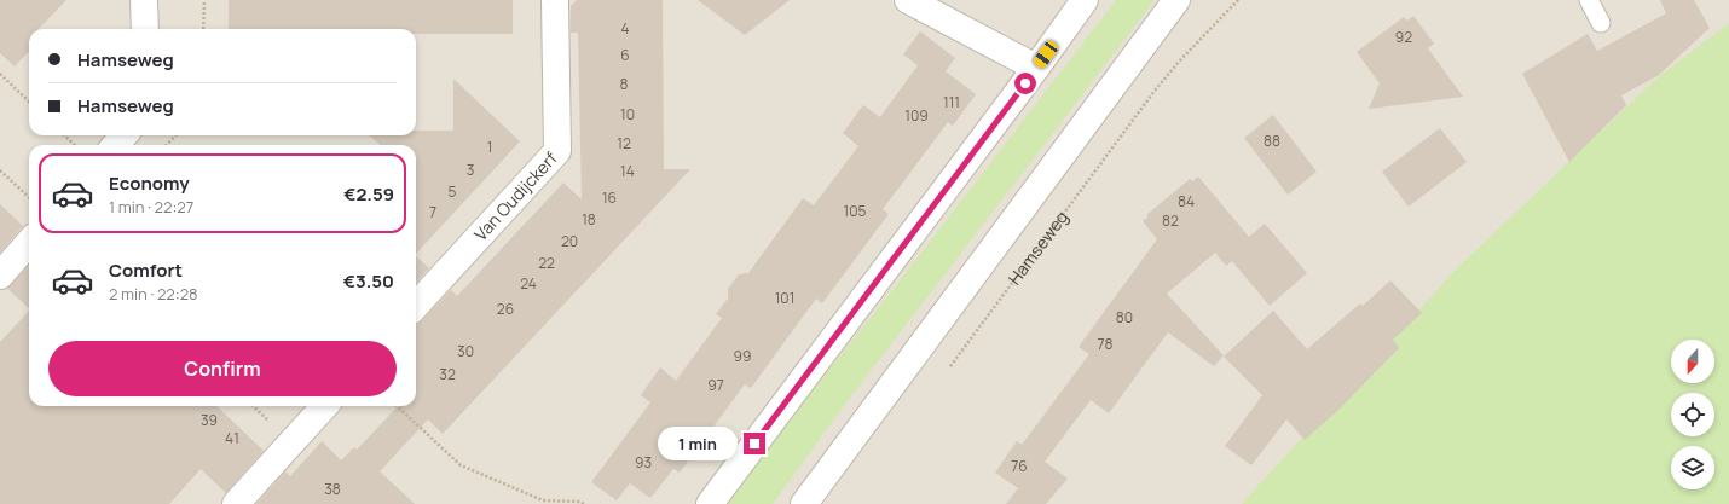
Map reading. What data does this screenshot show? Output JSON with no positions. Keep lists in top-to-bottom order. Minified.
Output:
{"streets":{"street":["Van Oudijckerf","Hamseweg"]},"house_numbers":["4","92","6","8","111","10","109","88","12","1","3","14","5","16","84","105","7","18","82","20","22","24","101","26","80","78","30","99","32","97","39","41","93","76","38"],"north":"bottom","page":{"banner":["Hamseweg","Hamseweg"],"list":[{"name":"Economy","note":"1 min · 22:27","value":"€2.59"},{"name":"Comfort","note":"2 min · 22:28","value":"€3.50"}],"buttons":"Confirm","bubble":"1 min"}}
